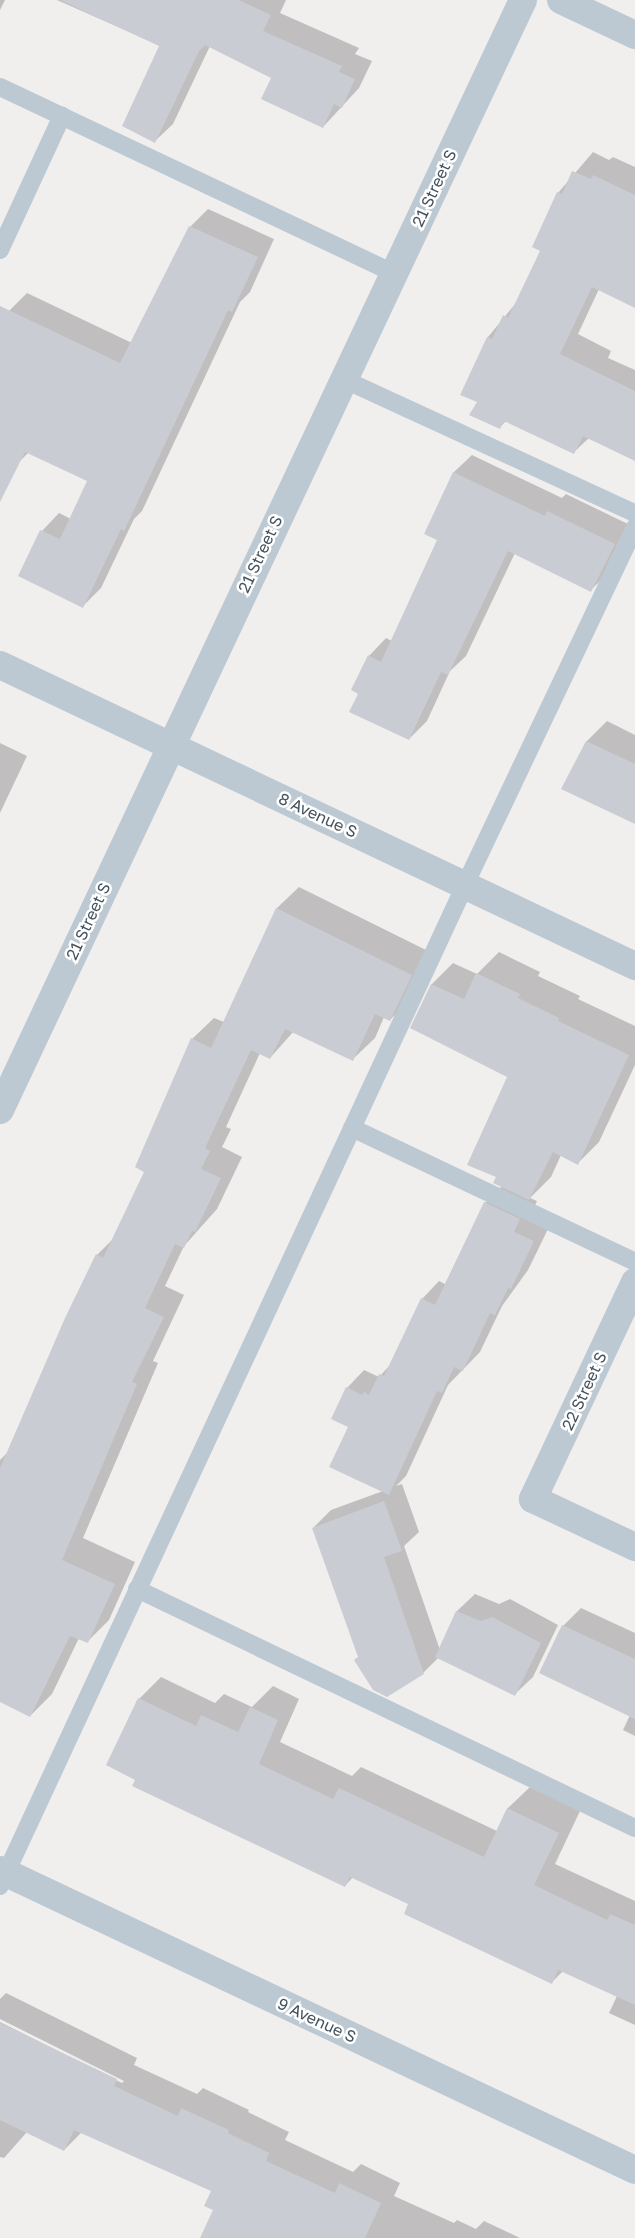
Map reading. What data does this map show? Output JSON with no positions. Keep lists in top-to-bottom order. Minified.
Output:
{"streets":{"street":["21 Street S","8 Avenue S","22 Street S","9 Avenue S"]},"crossings":[["21 Street S","8 Avenue S"]]}
